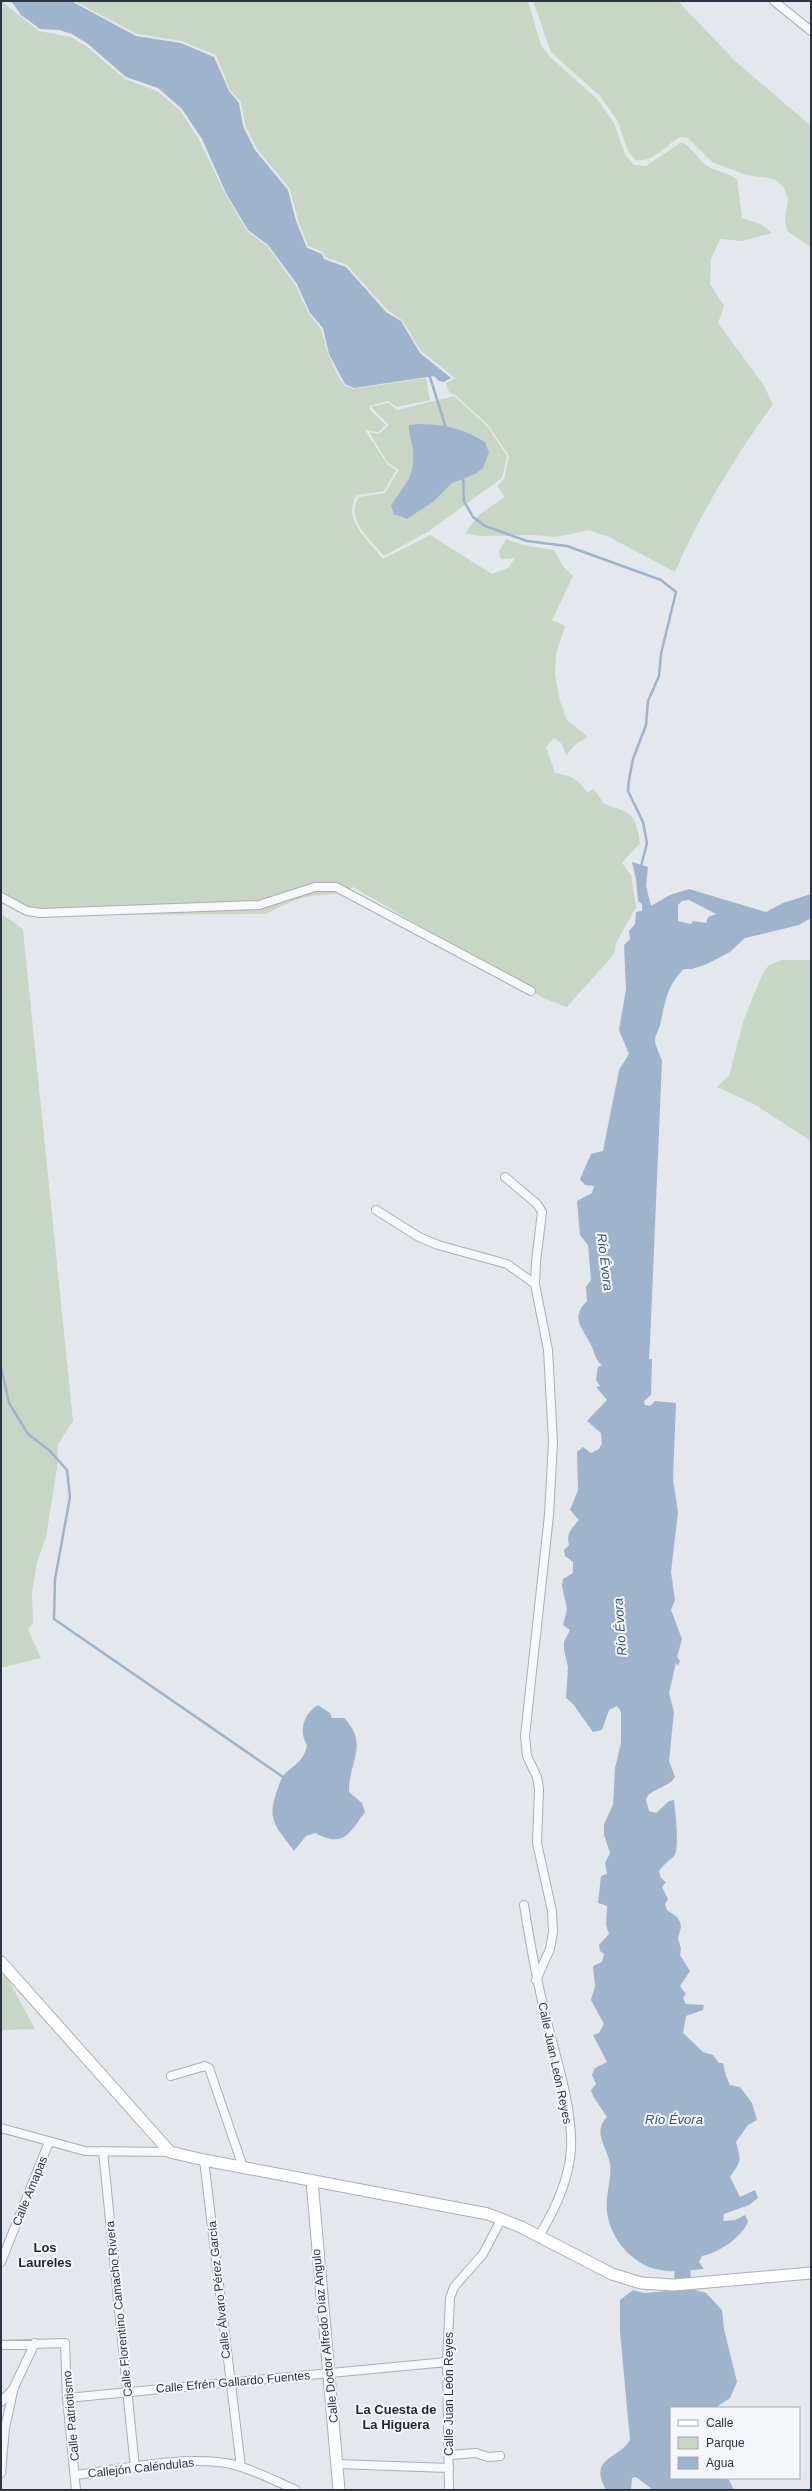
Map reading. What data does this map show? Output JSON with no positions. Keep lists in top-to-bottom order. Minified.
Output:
{"streets":{"street":["Calle Juan León Reyes","Calle Amapas","Calle Álvaro Pérez García","Calle Florentino Camacho Rivera","Calle Doctor Alfredo Díaz Angulo","Calle Efrén Gallardo Fuentes","Calle Patriotismo","Callejón Caléndulas"]},"crossings":[["Calle Juan León Reyes","Calle Efrén Gallardo Fuentes"],["Calle Álvaro Pérez García","Calle Efrén Gallardo Fuentes"],["Calle Álvaro Pérez García","Callejón Caléndulas"],["Calle Florentino Camacho Rivera","Calle Efrén Gallardo Fuentes"],["Calle Florentino Camacho Rivera","Callejón Caléndulas"],["Calle Doctor Alfredo Díaz Angulo","Calle Efrén Gallardo Fuentes"],["Calle Efrén Gallardo Fuentes","Calle Patriotismo"],["Calle Patriotismo","Callejón Caléndulas"]],"districts":["Los Laureles","La Cuesta de La Higuera"],"water":["Río Évora"],"legend":["Calle","Parque","Agua"]}
